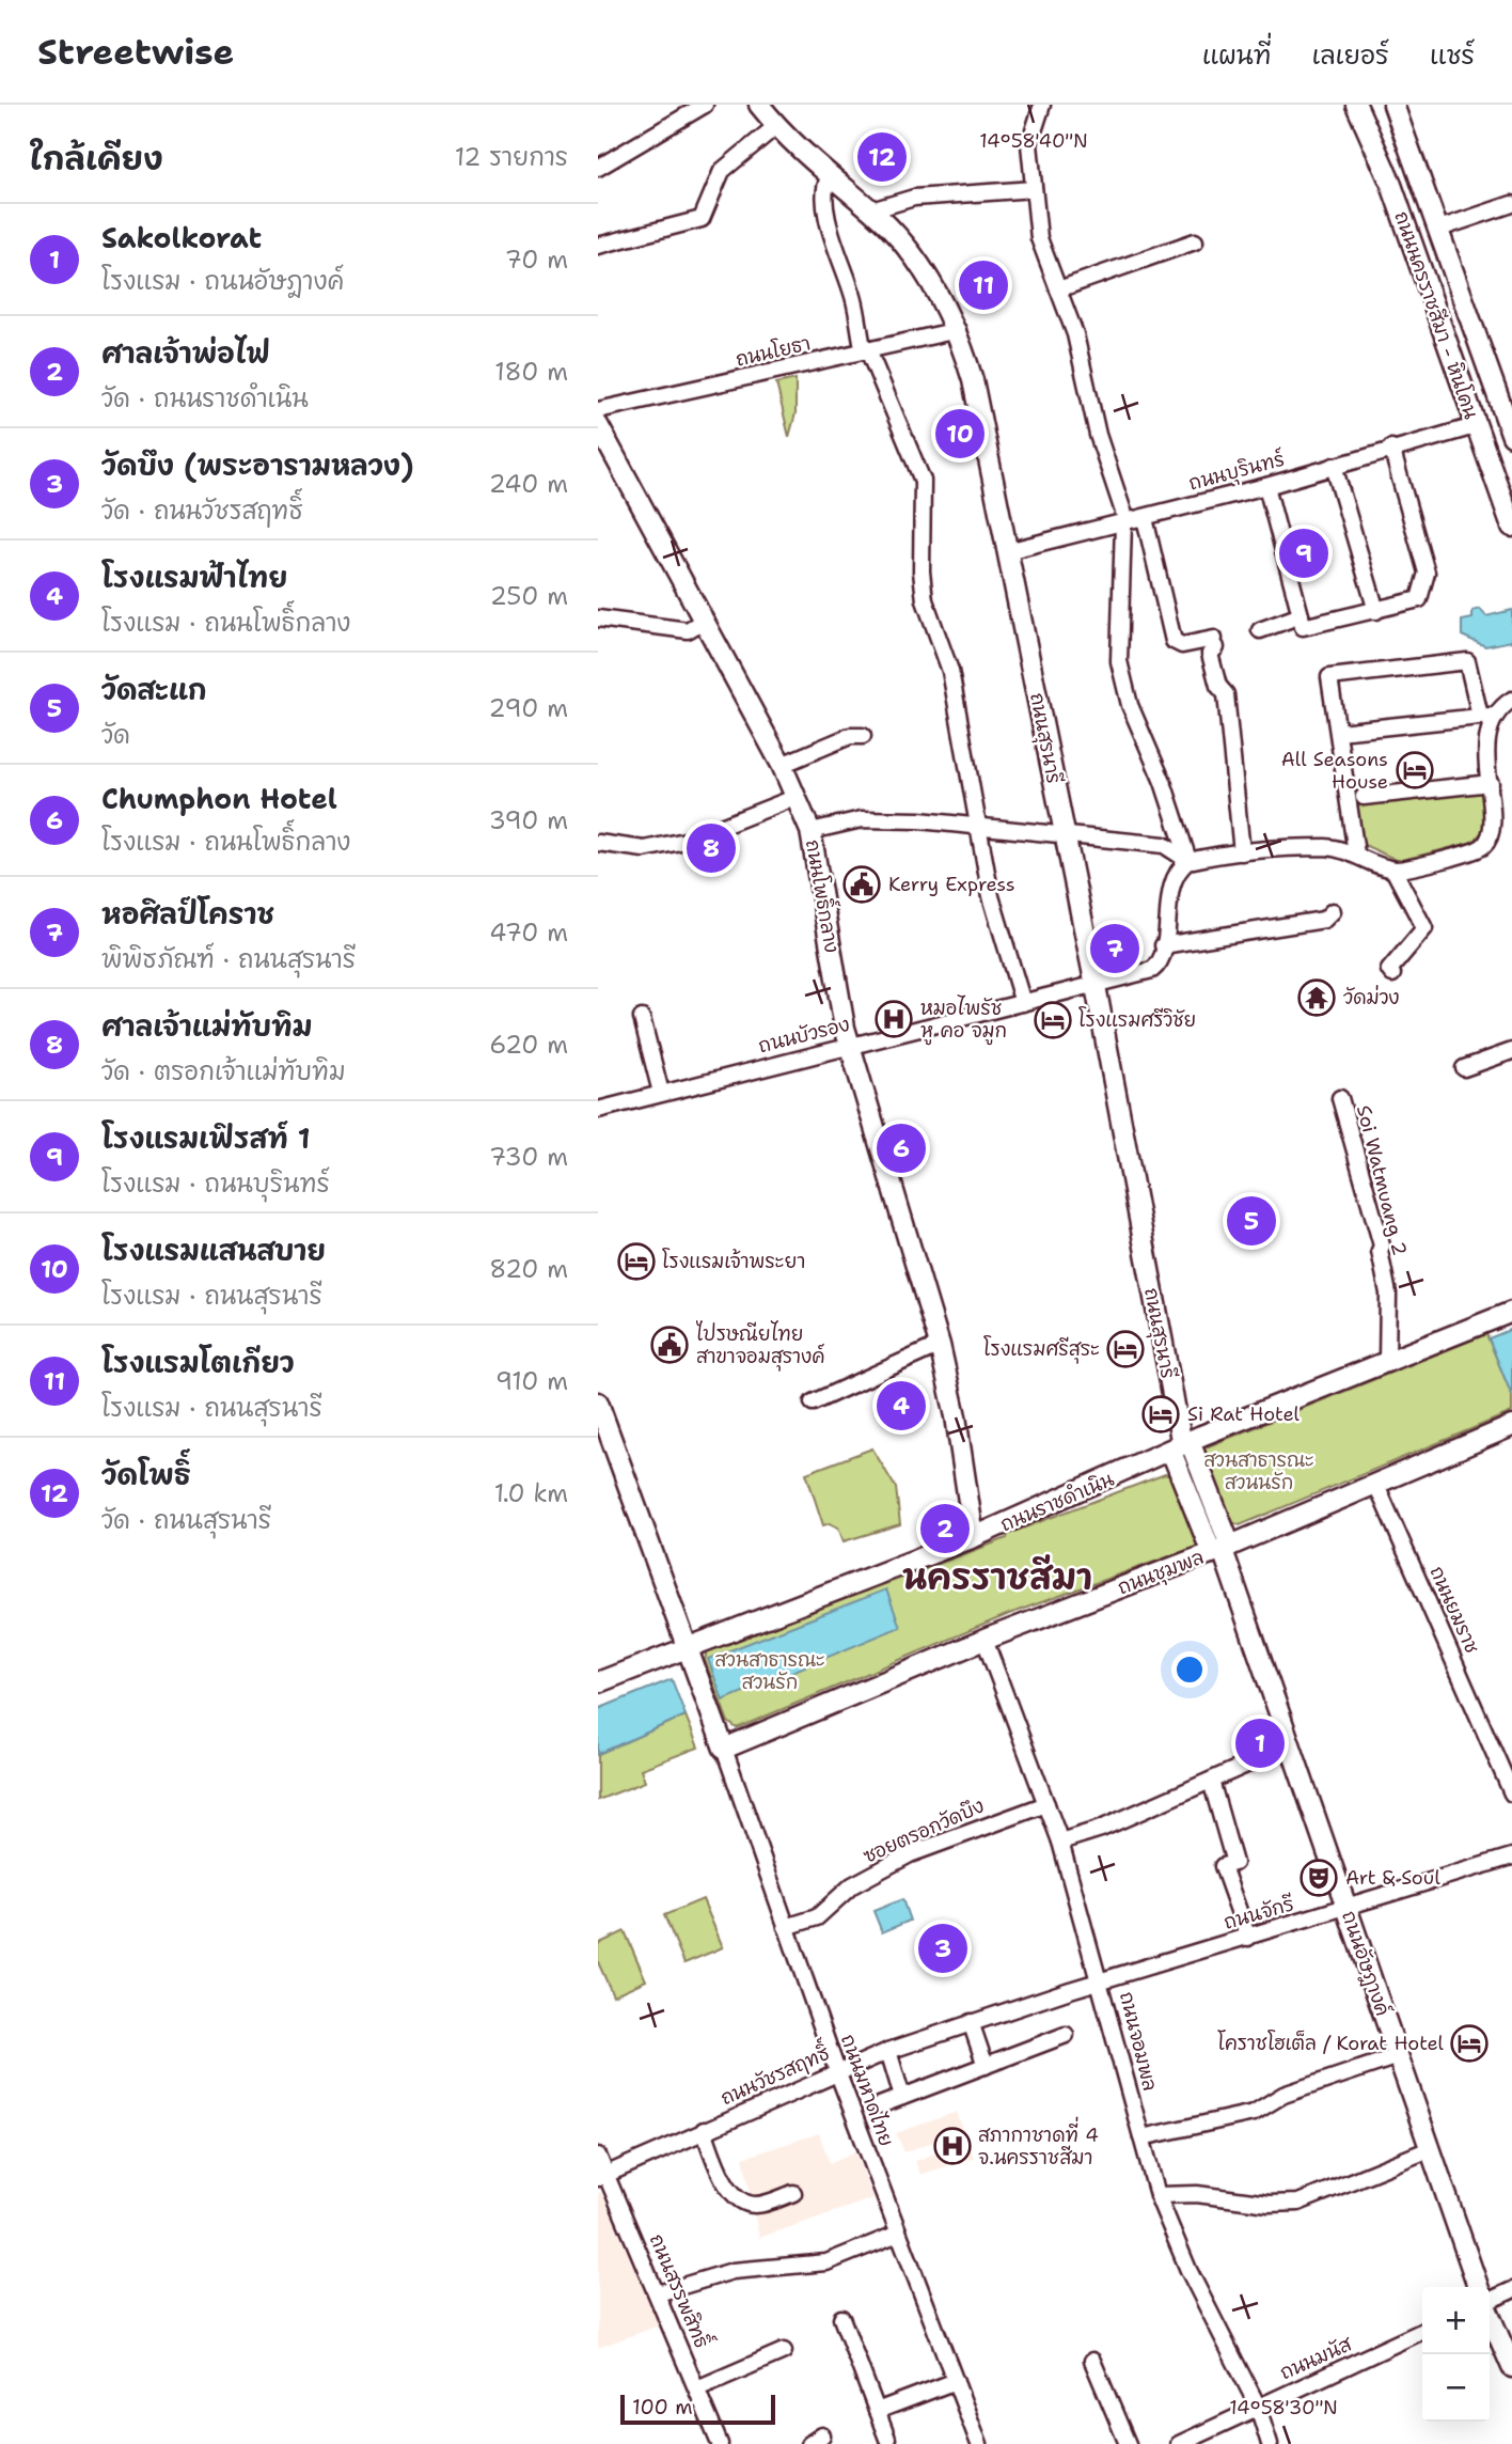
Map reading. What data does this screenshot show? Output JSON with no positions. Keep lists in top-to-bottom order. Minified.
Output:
{"streets":{"main road":["ถนนนครราชสีมา - หินโคน","ถนนสุรนารี","ถนนโพธิ์กลาง","ถนนราชดำเนิน","ถนนชุมพล","ถนนอัษฎางค์"],"street":["ถนนโยธา","ถนนบุรินทร์","ถนนบัวรอง","Soi Watmuang 2","ถนนยมราช","ซอยตรอกวัดบึง","ถนนจักรี","ถนนจอมพล","ถนนวัชรสฤทธิ์","ถนนมหาดไทย","ถนนสรรพสิทธิ์","ถนนมนัส"]},"crossings":[["ถนนนครราชสีมา - หินโคน","ถนนบุรินทร์"],["ถนนโยธา","ถนนสุรนารี"],["ถนนบุรินทร์","ถนนสุรนารี"],["ถนนสุรนารี","ถนนบัวรอง"],["ถนนสุรนารี","ถนนราชดำเนิน"],["ถนนสุรนารี","ถนนชุมพล"],["ถนนสุรนารี","ถนนอัษฎางค์"],["ถนนโพธิ์กลาง","ถนนบัวรอง"],["ถนนโพธิ์กลาง","ถนนราชดำเนิน"],["Soi Watmuang 2","ถนนราชดำเนิน"],["ถนนชุมพล","ถนนยมราช"],["ถนนชุมพล","ถนนอัษฎางค์"],["ถนนชุมพล","ถนนจอมพล"],["ถนนชุมพล","ถนนมหาดไทย"],["ซอยตรอกวัดบึง","ถนนจอมพล"],["ซอยตรอกวัดบึง","ถนนมหาดไทย"],["ถนนจักรี","ถนนอัษฎางค์"],["ถนนจักรี","ถนนจอมพล"],["ถนนจักรี","ถนนวัชรสฤทธิ์"],["ถนนจอมพล","ถนนวัชรสฤทธิ์"],["ถนนจอมพล","ถนนมนัส"],["ถนนวัชรสฤทธิ์","ถนนมหาดไทย"],["ถนนวัชรสฤทธิ์","ถนนสรรพสิทธิ์"]],"districts":["นครราชสีมา"],"parks":["สวนสาธารณะ สวนนรัก","สวนสาธารณะ สวนรัก"],"places":{"hotel":["All Seasons House","โรงแรมศรีวิชัย","โรงแรมเจ้าพระยา","โรงแรมศรีสุระ","Si Rat Hotel","โคราชโฮเต็ล / Korat Hotel"],"public building":["Kerry Express","ไปรษณียไทย สาขาจอมสุรางค์"],"temple":["วัดม่วง"],"hospital":["หมอไพรัช หู คอ จมูก","สภากาชาดที่ 4 จ.นครราชสีมา"],"theatre":["Art & Soul"]},"scale_bar":"100 m","page":{"header":"Streetwise","nav":["แผนที่","เลเยอร์","แชร์"],"heading":["ใกล้เคียง","12 รายการ"],"pins":["12","11","10","9","8","7","6","5","4","2","1","3"],"list":[{"mark":"1","name":"Sakolkorat","note":"โรงแรม · ถนนอัษฎางค์","value":"70 m"},{"mark":"2","name":"ศาลเจ้าพ่อไฟ","note":"วัด · ถนนราชดำเนิน","value":"180 m"},{"mark":"3","name":"วัดบึง (พระอารามหลวง)","note":"วัด · ถนนวัชรสฤทธิ์","value":"240 m"},{"mark":"4","name":"โรงแรมฟ้าไทย","note":"โรงแรม · ถนนโพธิ์กลาง","value":"250 m"},{"mark":"5","name":"วัดสะแก","note":"วัด","value":"290 m"},{"mark":"6","name":"Chumphon Hotel","note":"โรงแรม · ถนนโพธิ์กลาง","value":"390 m"},{"mark":"7","name":"หอศิลป์โคราช","note":"พิพิธภัณฑ์ · ถนนสุรนารี","value":"470 m"},{"mark":"8","name":"ศาลเจ้าแม่ทับทิม","note":"วัด · ตรอกเจ้าแม่ทับทิม","value":"620 m"},{"mark":"9","name":"โรงแรมเฟิรสท์ 1","note":"โรงแรม · ถนนบุรินทร์","value":"730 m"},{"mark":"10","name":"โรงแรมแสนสบาย","note":"โรงแรม · ถนนสุรนารี","value":"820 m"},{"mark":"11","name":"โรงแรมโตเกียว","note":"โรงแรม · ถนนสุรนารี","value":"910 m"},{"mark":"12","name":"วัดโพธิ์","note":"วัด · ถนนสุรนารี","value":"1.0 km"}],"map_buttons":["+","−"],"scale":"100 m"},"coordinates":["14°58'40\"N","14°58'30\"N"]}
